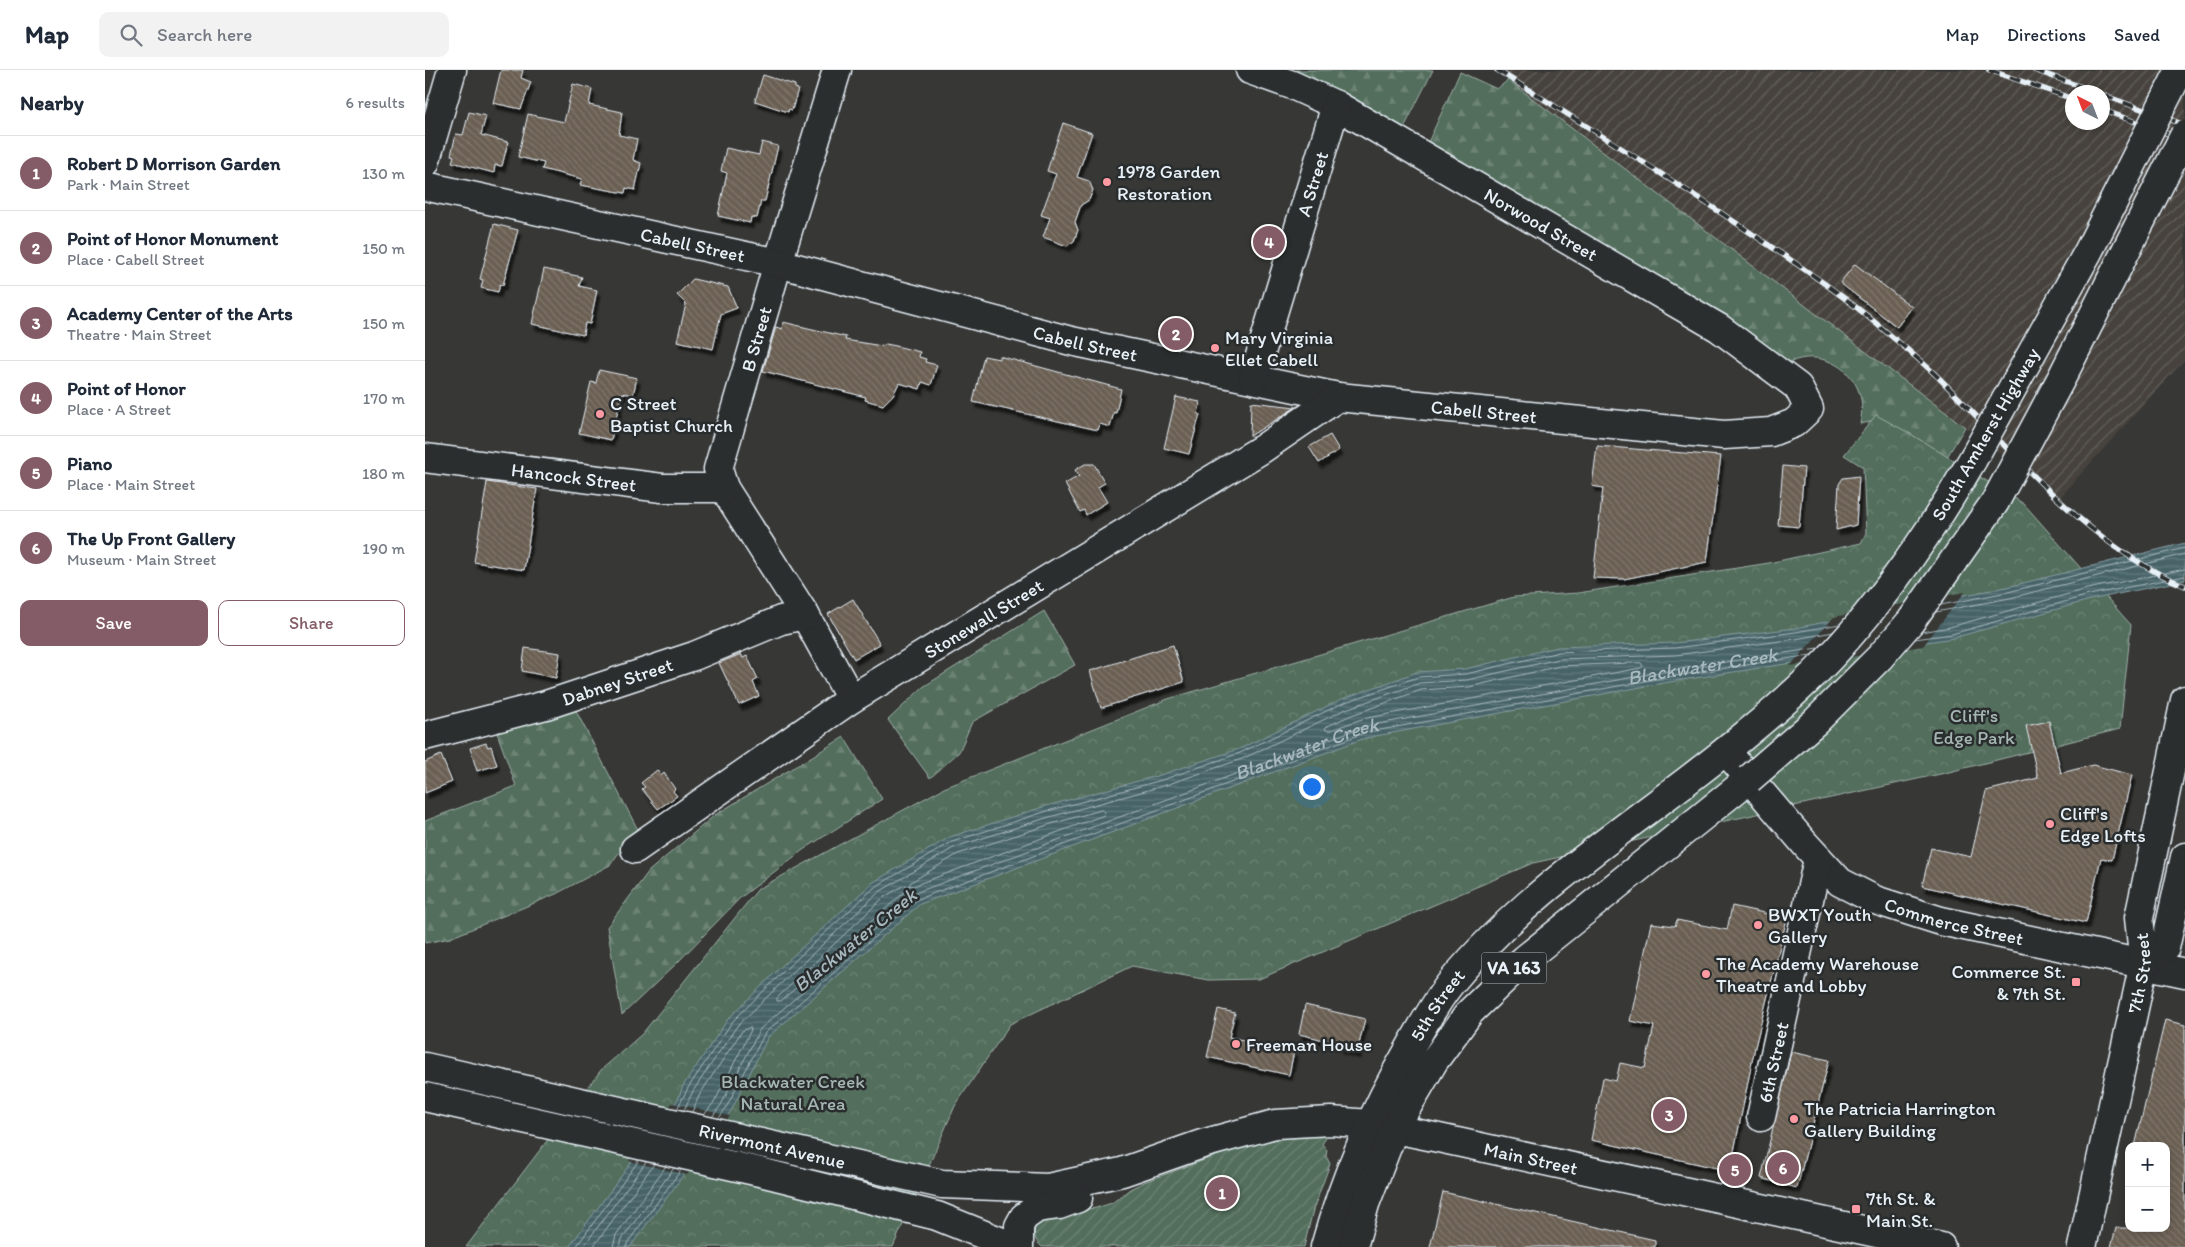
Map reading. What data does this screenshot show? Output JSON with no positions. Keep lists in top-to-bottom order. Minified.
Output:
{"streets":{"street":["A Street","Norwood Street","Cabell Street","B Street","South Amherst Highway","Hancock Street","Stonewall Street","Dabney Street","Commerce Street","VA 163","7th Street","5th Street","6th Street","Rivermont Avenue","Main Street"]},"crossings":[["A Street","Norwood Street"],["A Street","Cabell Street"],["Norwood Street","Cabell Street"],["Cabell Street","B Street"],["Cabell Street","Stonewall Street"],["B Street","Hancock Street"],["B Street","Stonewall Street"],["B Street","Dabney Street"],["South Amherst Highway","Commerce Street"],["South Amherst Highway","5th Street"],["Commerce Street","7th Street"],["Commerce Street","5th Street"],["Commerce Street","6th Street"],["5th Street","Main Street"],["Rivermont Avenue","Main Street"]],"water":["Blackwater Creek"],"parks":["Cliff's Edge Park","Blackwater Creek Natural Area"],"places":{"other":["1978 Garden Restoration","Mary Virginia Ellet Cabell","C Street Baptist Church","Cliff's Edge Lofts","BWXT Youth Gallery","The Academy Warehouse Theatre and Lobby","Freeman House","The Patricia Harrington Gallery Building"],"transit":["Commerce St. & 7th St.","7th St. & Main St."]},"north":"top left","page":{"header":"Map","search":"Search here","nav":["Map","Directions","Saved"],"heading":["Nearby","6 results"],"list":[{"mark":"1","name":"Robert D Morrison Garden","note":"Park · Main Street","value":"130 m"},{"mark":"2","name":"Point of Honor Monument","note":"Place · Cabell Street","value":"150 m"},{"mark":"3","name":"Academy Center of the Arts","note":"Theatre · Main Street","value":"150 m"},{"mark":"4","name":"Point of Honor","note":"Place · A Street","value":"170 m"},{"mark":"5","name":"Piano","note":"Place · Main Street","value":"180 m"},{"mark":"6","name":"The Up Front Gallery","note":"Museum · Main Street","value":"190 m"}],"pins":["4","2","3","6","5","1"],"buttons":["Save","Share"],"map_buttons":["+","−"]}}
